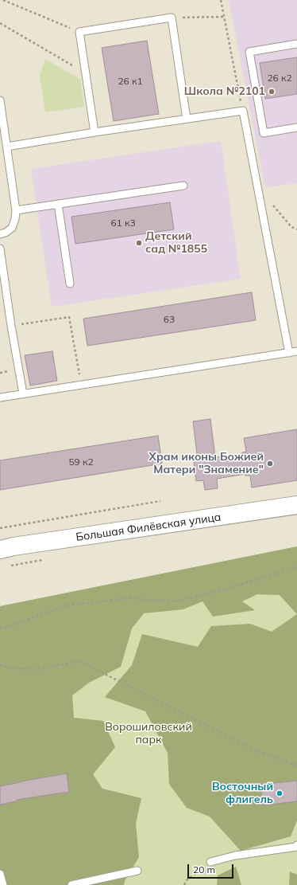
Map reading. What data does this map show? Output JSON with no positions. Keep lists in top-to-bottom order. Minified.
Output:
{"streets":{"street":["Большая Филёвская улица"]},"parks":["Ворошиловский парк"],"places":["Школа №2101","Детский сад №1855","Храм иконы Божией Матери \"Знамение\"","Восточный флигель"],"house_numbers":["26 к2","26 к1","61 к3","63","59 к2"],"scale_bar":"20 m"}
